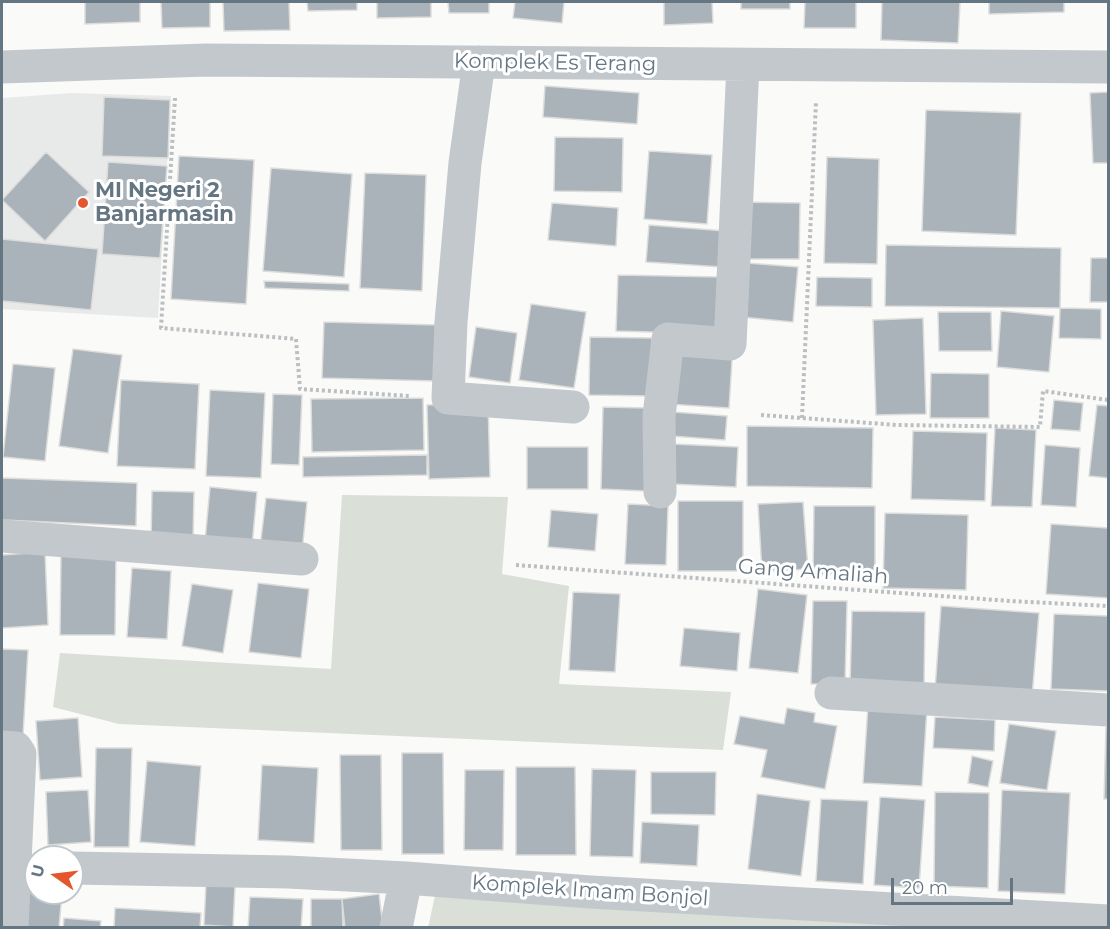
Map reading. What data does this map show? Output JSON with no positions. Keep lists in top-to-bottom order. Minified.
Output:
{"streets":{"street":["Komplek Es Terang","Komplek Imam Bonjol"],"path":["Gang Amaliah"]},"places":["MI Negeri 2 Banjarmasin"],"scale_bar":"20 m","north":"left"}
